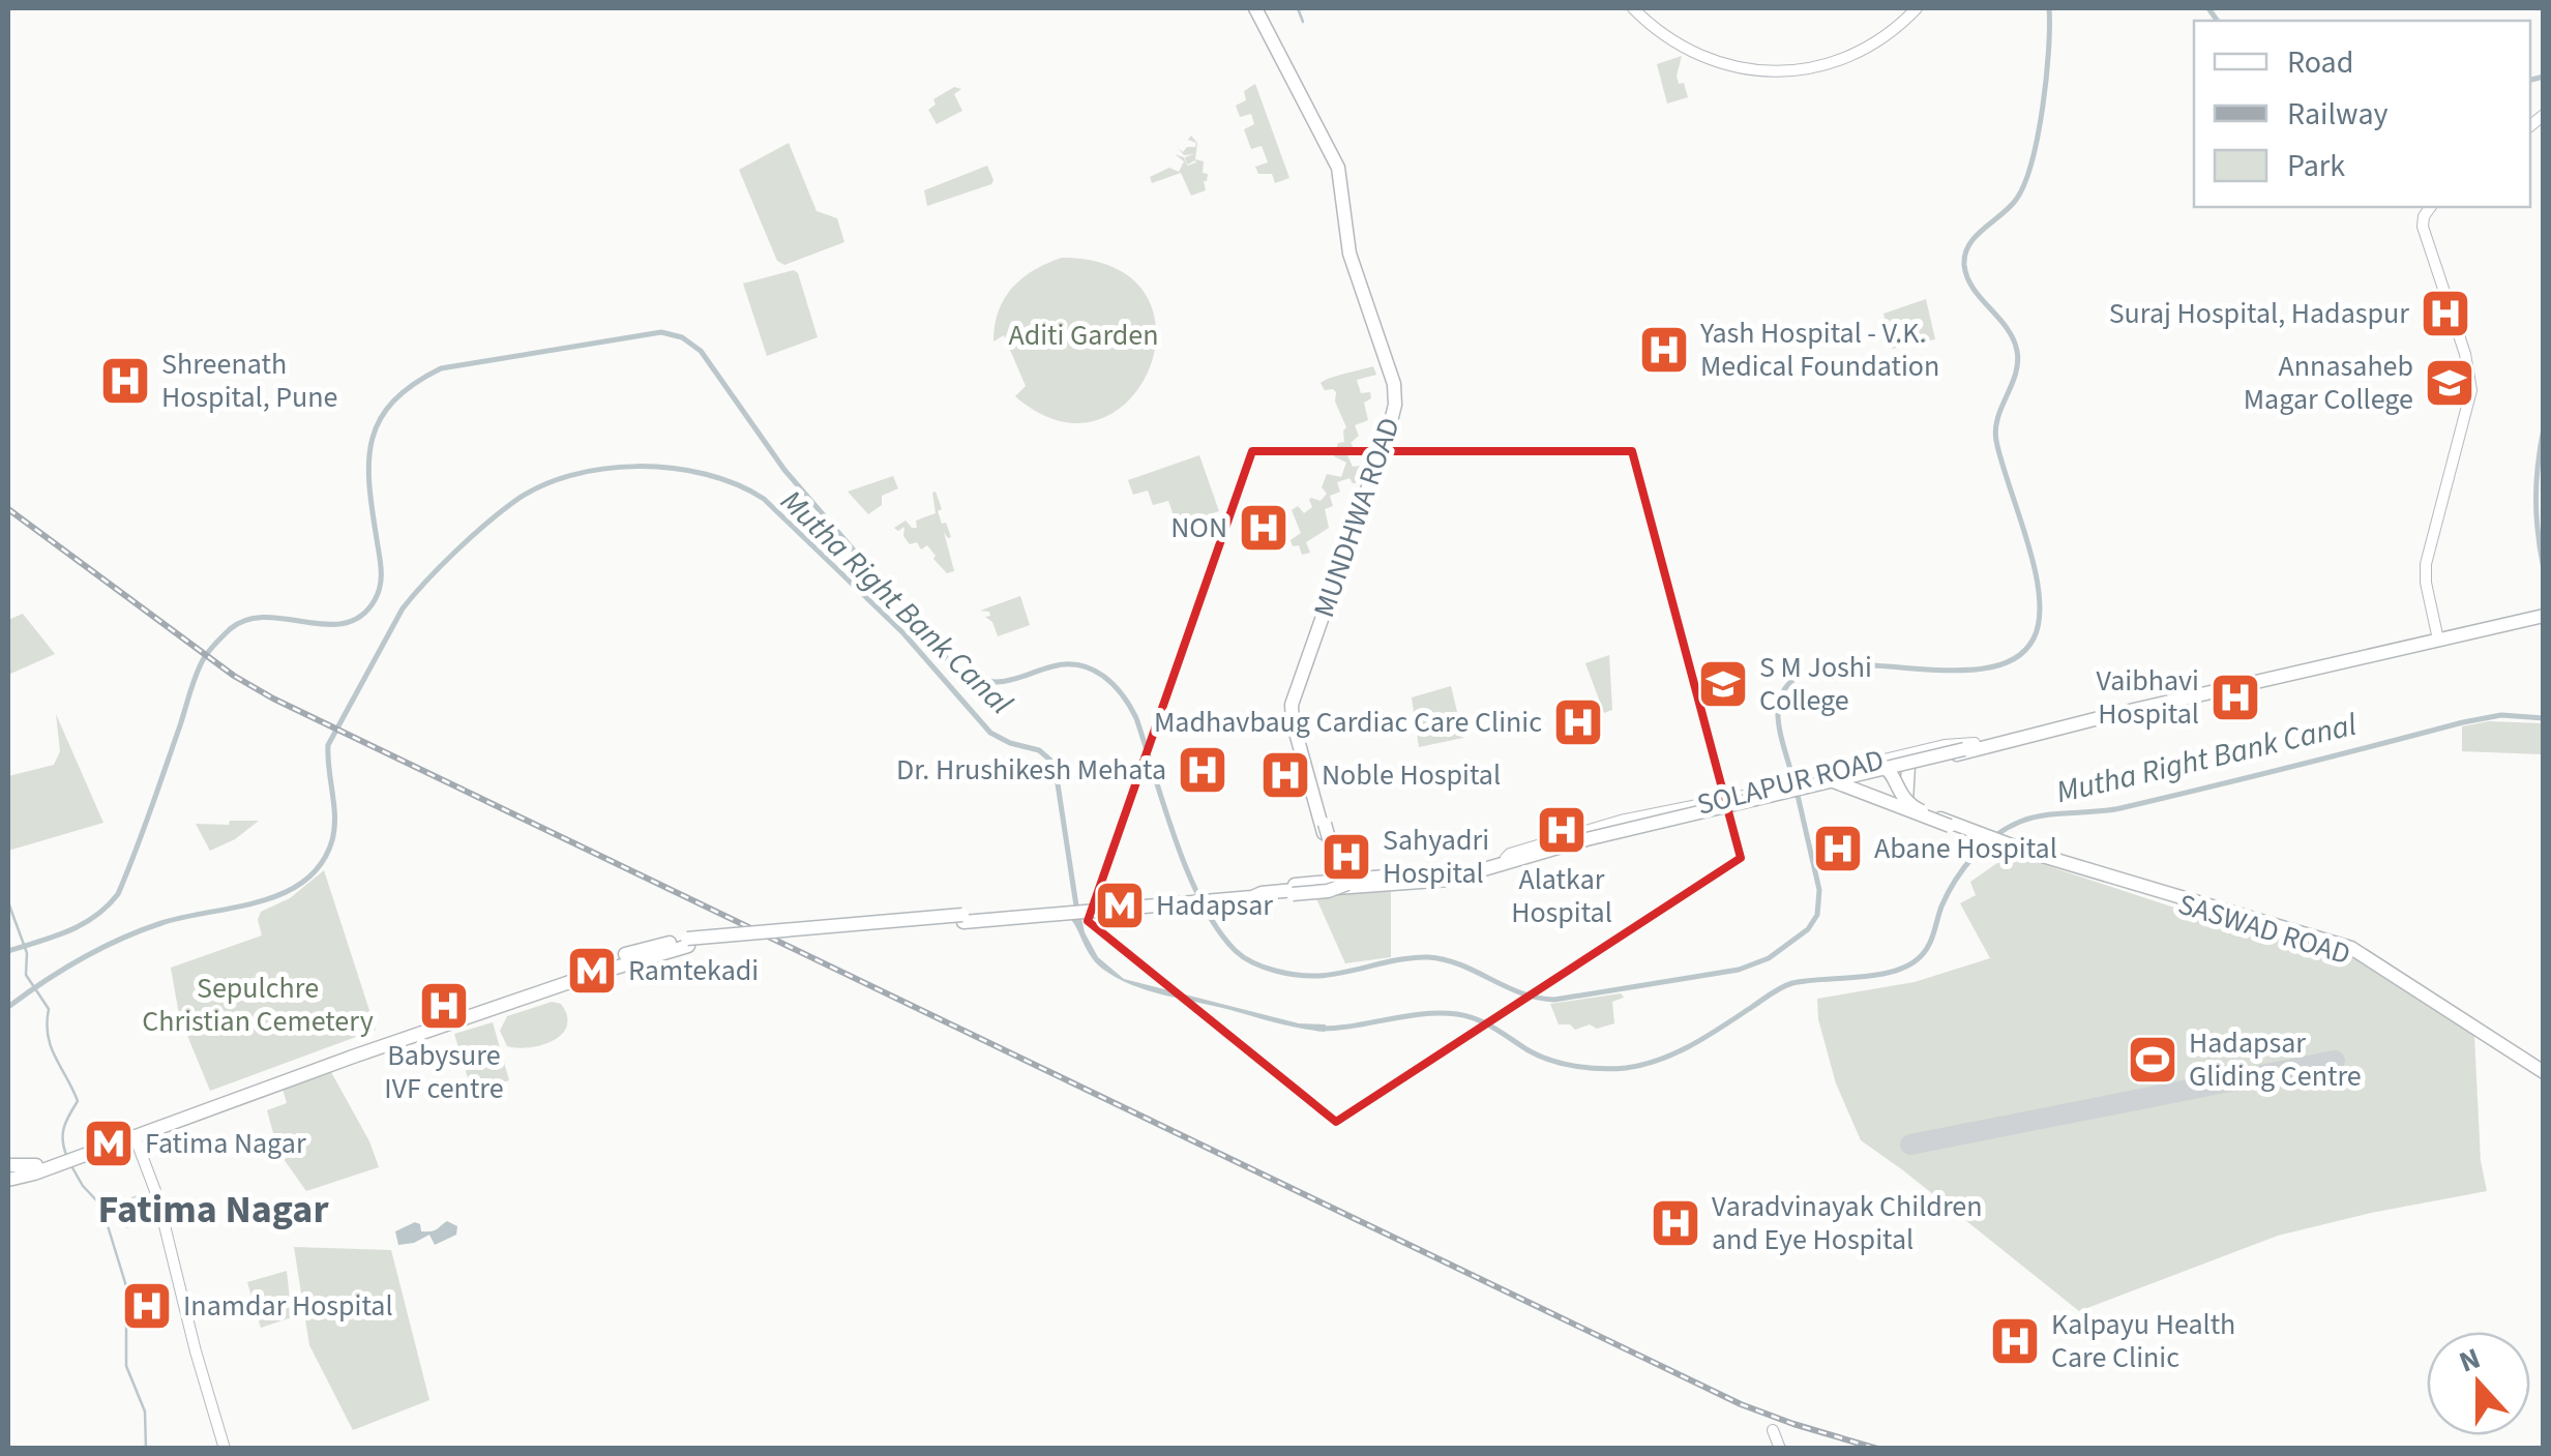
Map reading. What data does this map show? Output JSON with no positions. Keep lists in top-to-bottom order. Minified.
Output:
{"streets":{"highway":["MUNDHWA ROAD","SOLAPUR ROAD","SASWAD ROAD"]},"crossings":[["MUNDHWA ROAD","SOLAPUR ROAD"]],"districts":["Fatima Nagar"],"water":["Mutha Right Bank Canal"],"parks":["Aditi Garden","Sepulchre Christian Cemetery"],"places":{"hospital":["Suraj Hospital, Hadaspur","Yash Hospital - V.K. Medical Foundation","Shreenath Hospital, Pune","NON","Vaibhavi Hospital","Madhavbaug Cardiac Care Clinic","Dr. Hrushikesh Mehata","Noble Hospital","Alatkar Hospital","Abane Hospital","Sahyadri Hospital","Babysure IVF centre","Varadvinayak Children and Eye Hospital","Inamdar Hospital","Kalpayu Health Care Clinic"],"school or university":["Annasaheb Magar College","S M Joshi College"],"metro station":["Hadapsar","Ramtekadi","Fatima Nagar"],"sports":["Hadapsar Gliding Centre"]},"legend":["Road","Railway","Park"],"north":"top"}
